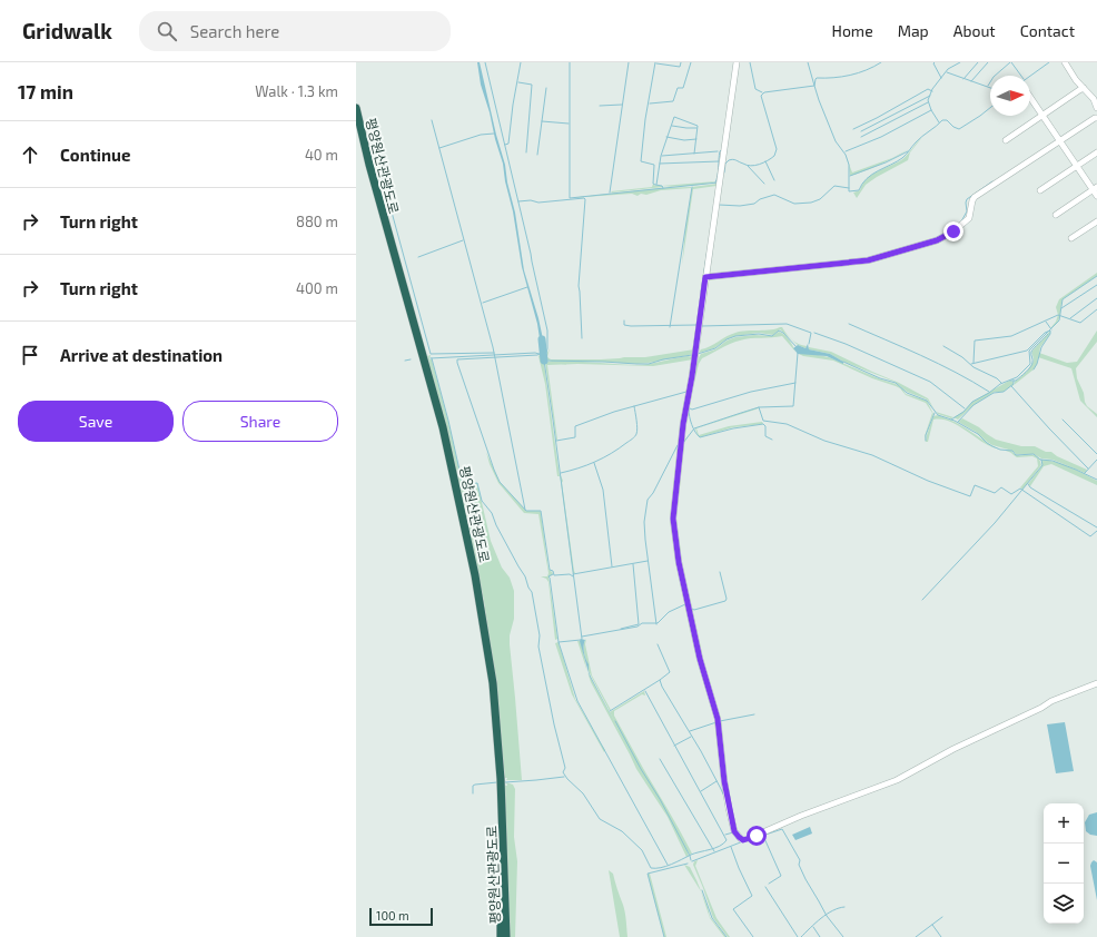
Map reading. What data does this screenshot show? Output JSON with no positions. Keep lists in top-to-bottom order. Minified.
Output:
{"streets":{"highway":["평양원산관광도로"]},"scale_bar":"100 m","north":"right","page":{"header":"Gridwalk","search":"Search here","nav":["Home","Map","About","Contact"],"heading":["17 min","Walk · 1.3 km"],"list":[["Continue","40 m"],["Turn right","880 m"],["Turn right","400 m"],"Arrive at destination"],"buttons":["Save","Share"],"map_buttons":["+","−"],"scale":"100 m"}}
